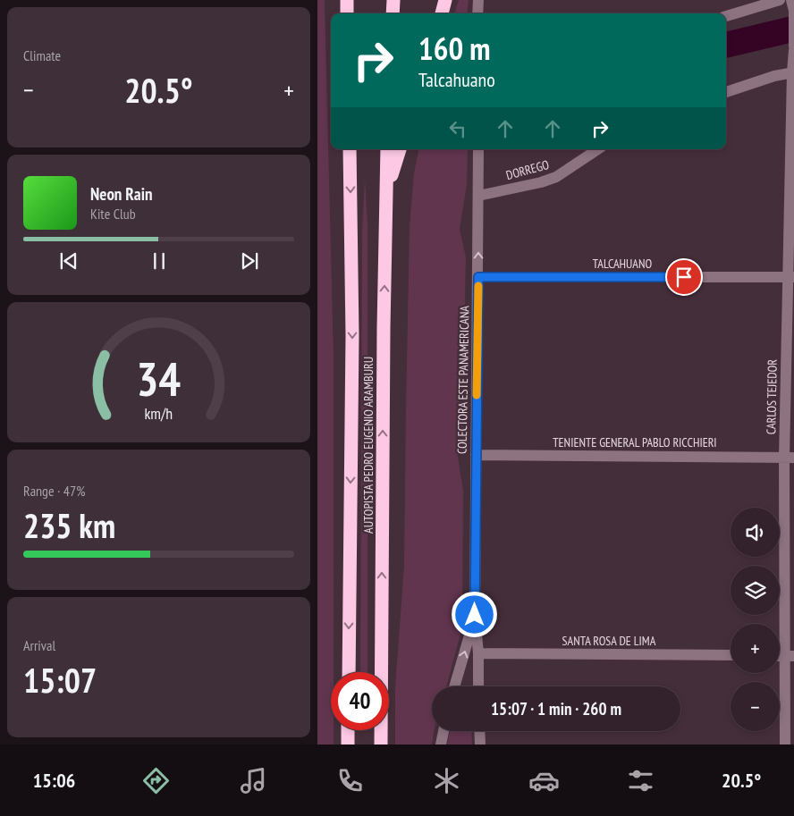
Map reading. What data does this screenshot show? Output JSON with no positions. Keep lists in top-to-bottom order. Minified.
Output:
{"streets":{"highway":["AUTOPISTA PEDRO EUGENIO ARAMBURU"],"street":["DORREGO","TALCAHUANO","COLECTORA ESTE PANAMERICANA","CARLOS TEJEDOR","TENIENTE GENERAL PABLO RICCHIERI","SANTA ROSA DE LIMA"]},"crossings":[["DORREGO","COLECTORA ESTE PANAMERICANA"],["TALCAHUANO","COLECTORA ESTE PANAMERICANA"],["TALCAHUANO","CARLOS TEJEDOR"],["COLECTORA ESTE PANAMERICANA","TENIENTE GENERAL PABLO RICCHIERI"],["COLECTORA ESTE PANAMERICANA","SANTA ROSA DE LIMA"],["CARLOS TEJEDOR","TENIENTE GENERAL PABLO RICCHIERI"]],"page":{"tile":["Climate",["Range · 47%","235 km"],["Arrival","15:07"]],"turn":["160 m","Talcahuano"],"heat":["−","20.5°","+"],"song":["Neon Rain","Kite Club"],"map_buttons":["+","−"],"limit":"40","trip":"15:07 · 1 min · 260 m","tabs":["15:06","20.5°"],"gauge":["34","km/h"]}}
